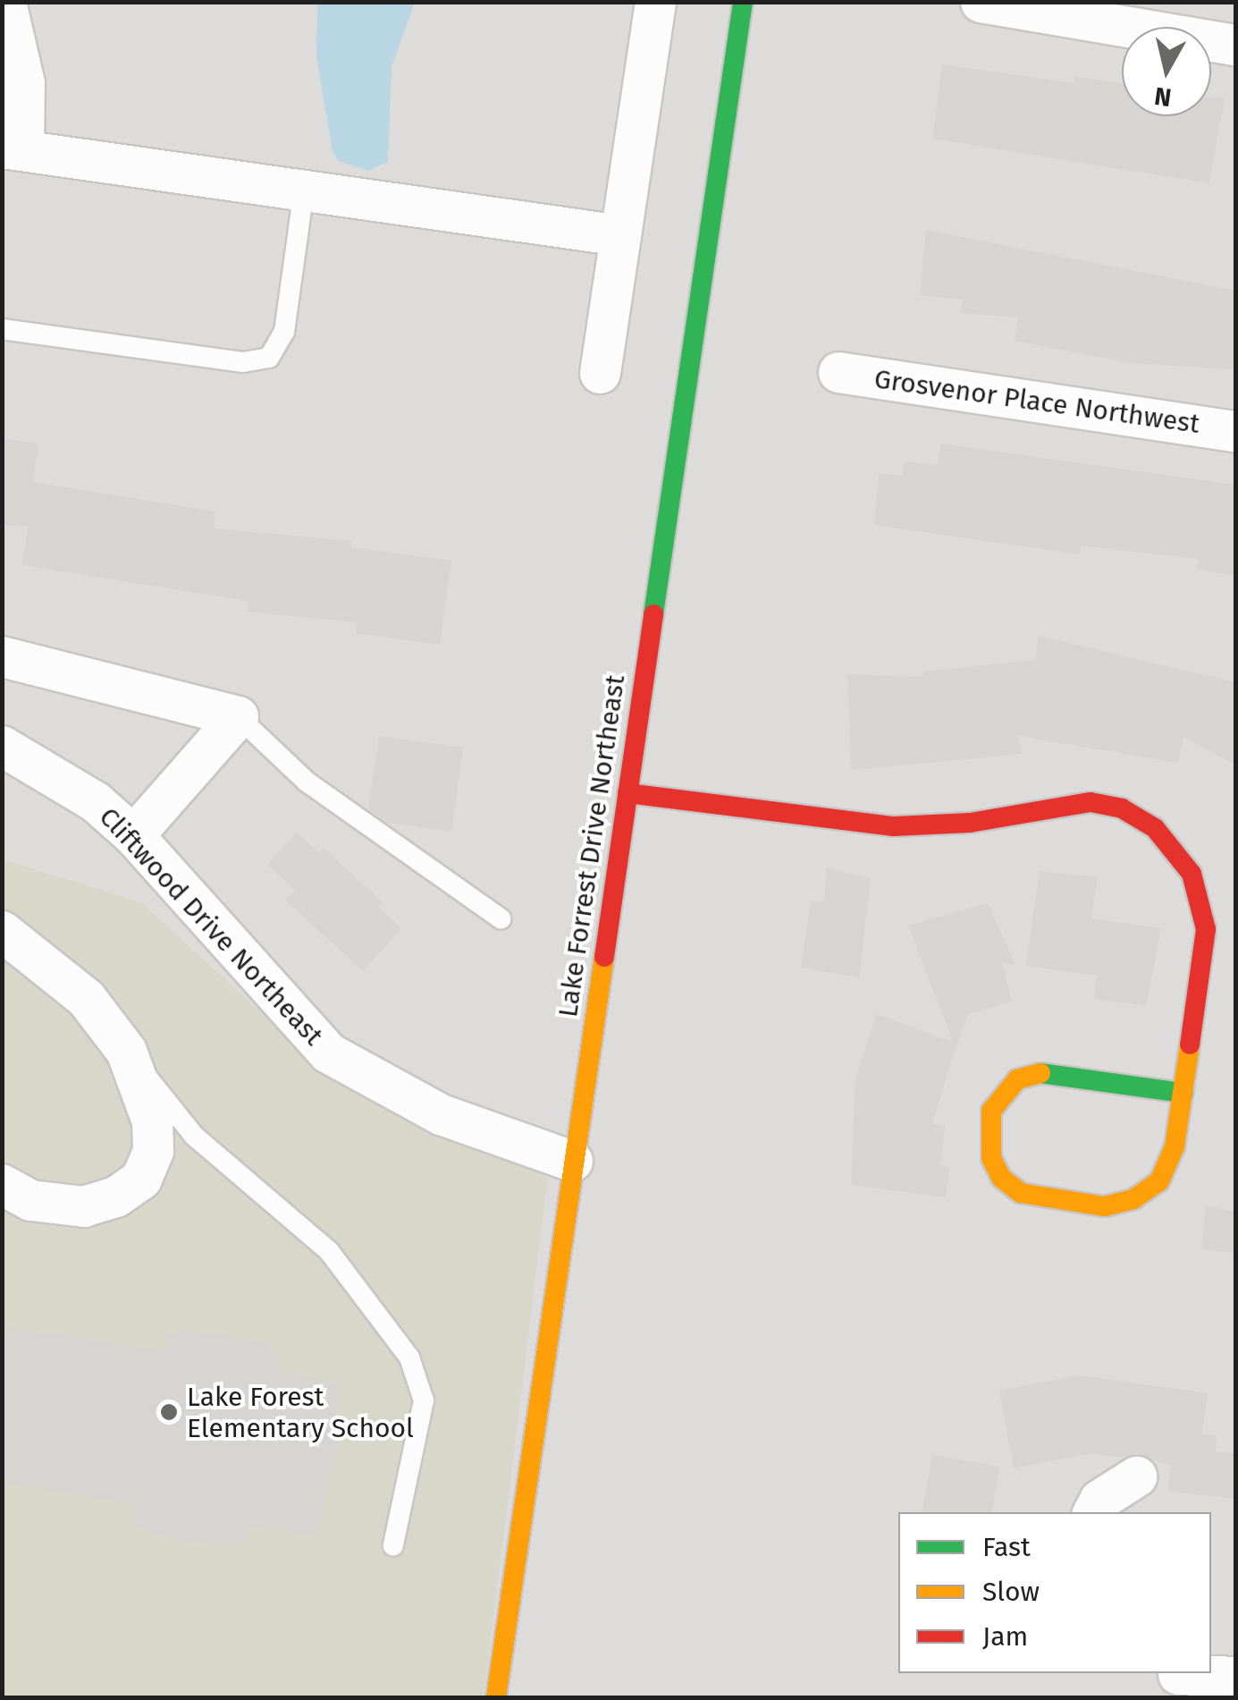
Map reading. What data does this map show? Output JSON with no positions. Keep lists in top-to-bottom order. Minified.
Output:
{"streets":{"street":["Grosvenor Place Northwest","Lake Forrest Drive Northeast","Cliftwood Drive Northeast"]},"crossings":[["Lake Forrest Drive Northeast","Cliftwood Drive Northeast"]],"places":["Lake Forest Elementary School"],"legend":["Fast","Slow","Jam"],"north":"bottom"}
